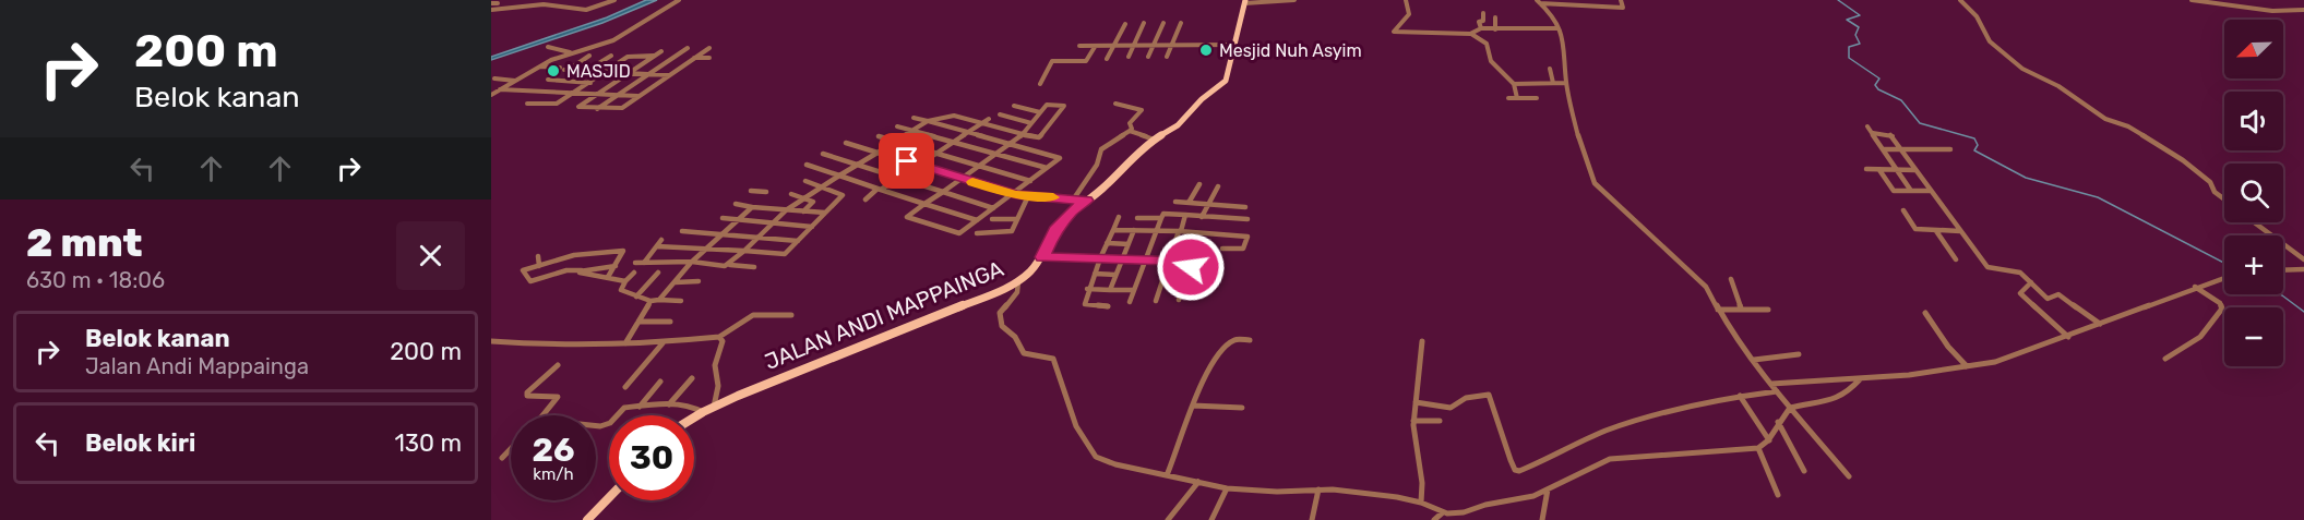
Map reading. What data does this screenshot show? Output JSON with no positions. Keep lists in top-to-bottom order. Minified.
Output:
{"streets":{"main road":["JALAN ANDI MAPPAINGA"]},"places":["Mesjid Nuh Asyim","MASJID"],"north":"bottom left","page":{"turn":["200 m","Belok kanan"],"map_buttons":["+","−"],"heading":["2 mnt","630 m · 18:06"],"list":[{"name":"Belok kanan","note":"Jalan Andi Mappainga","value":"200 m"},{"name":"Belok kiri","value":"130 m"}],"speed":"26 km/h","limit":"30"}}
